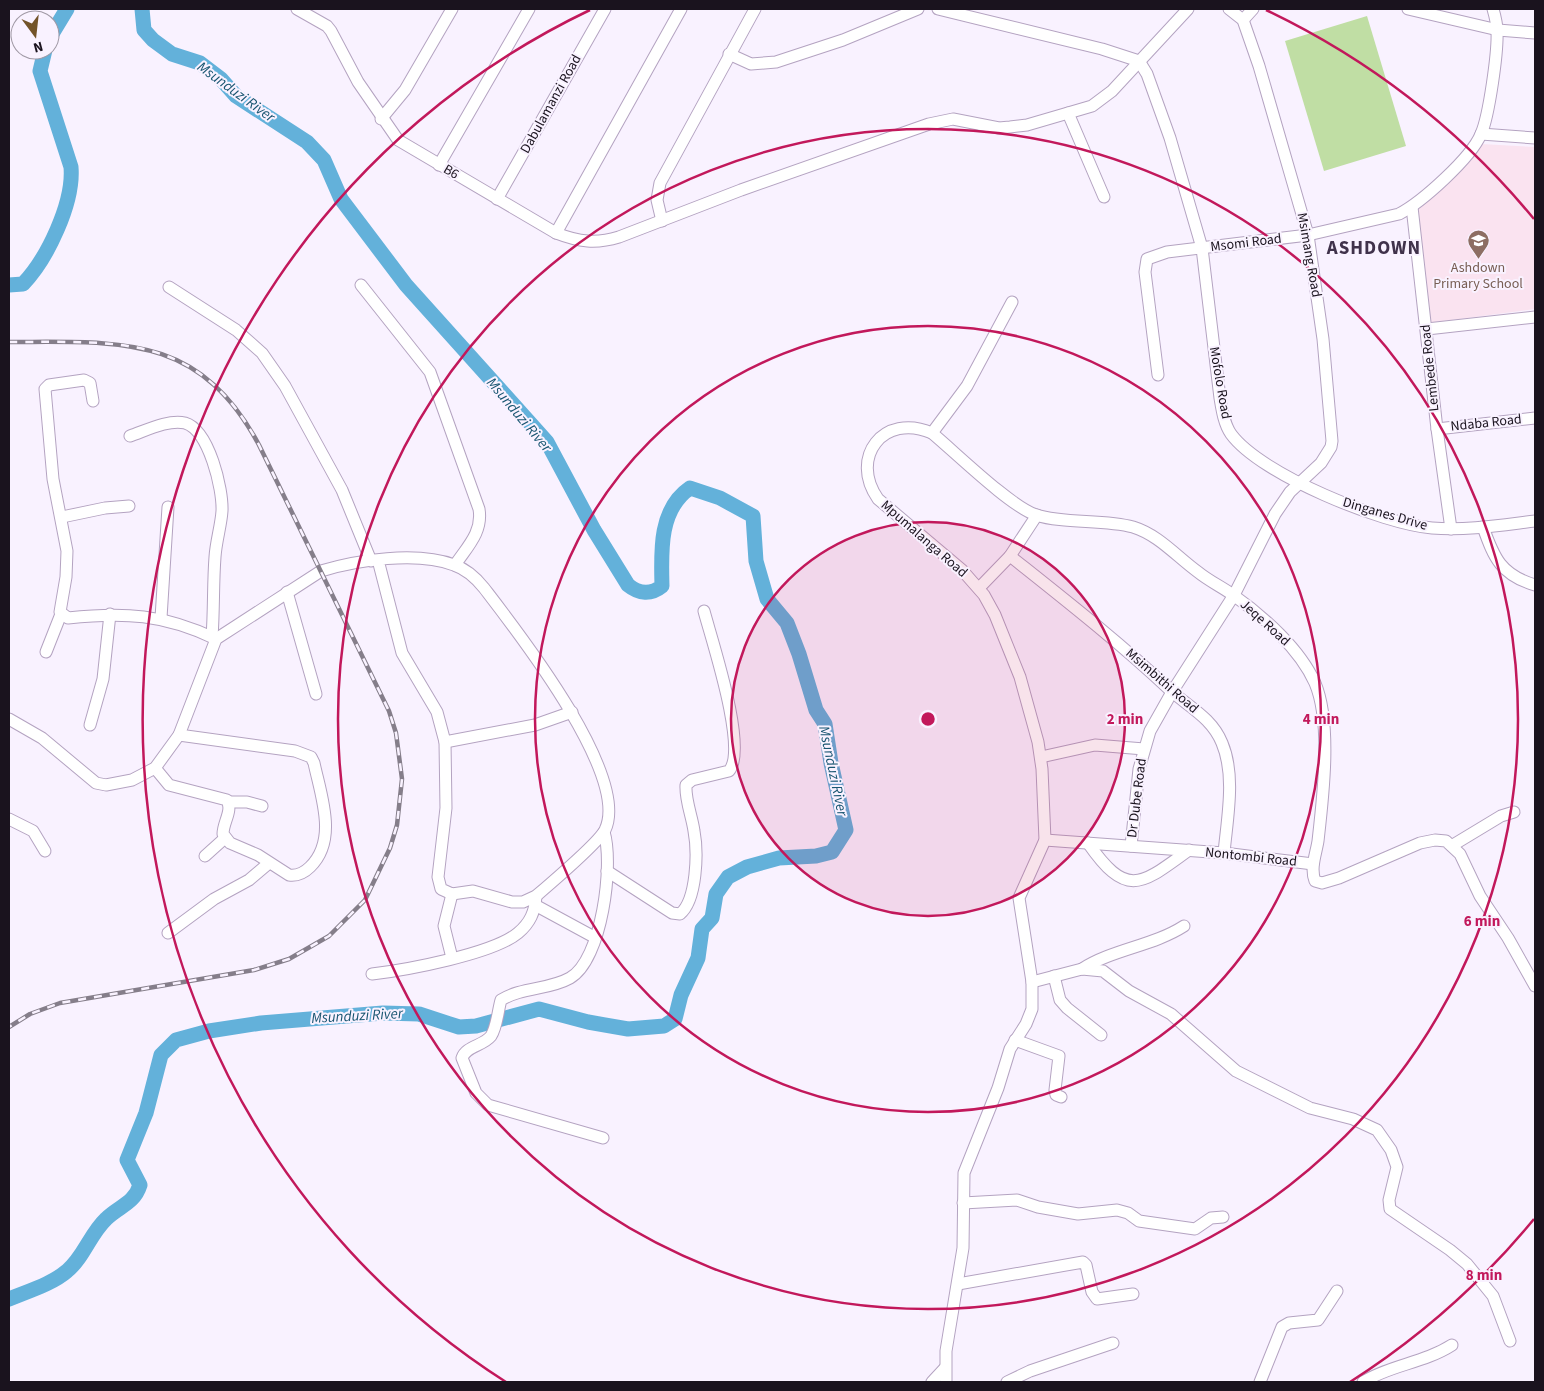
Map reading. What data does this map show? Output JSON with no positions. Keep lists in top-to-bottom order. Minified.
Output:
{"streets":{"street":["Dabulamanzi Road","B6","Msomi Road","Msimang Road","Lembede Road","Mofolo Road","Ndaba Road","Dinganes Drive","Mpumalanga Road","Jeqe Road","Msimbithi Road","Dr Dube Road","Nontombi Road"]},"crossings":[["Dabulamanzi Road","B6"],["B6","Mofolo Road"],["Msomi Road","Msimang Road"],["Msomi Road","Lembede Road"],["Msomi Road","Mofolo Road"],["Msimang Road","Mofolo Road"],["Msimang Road","Dinganes Drive"],["Msimang Road","Dr Dube Road"],["Lembede Road","Ndaba Road"],["Lembede Road","Dinganes Drive"],["Mofolo Road","Dinganes Drive"],["Mpumalanga Road","Nontombi Road"],["Jeqe Road","Dr Dube Road"],["Jeqe Road","Nontombi Road"],["Msimbithi Road","Dr Dube Road"],["Msimbithi Road","Nontombi Road"],["Dr Dube Road","Nontombi Road"]],"districts":["ASHDOWN"],"water":["Msunduzi River"],"places":{"school or university":["Ashdown Primary School"]},"north":"bottom","rings":["2 min","4 min","6 min","8 min"]}
